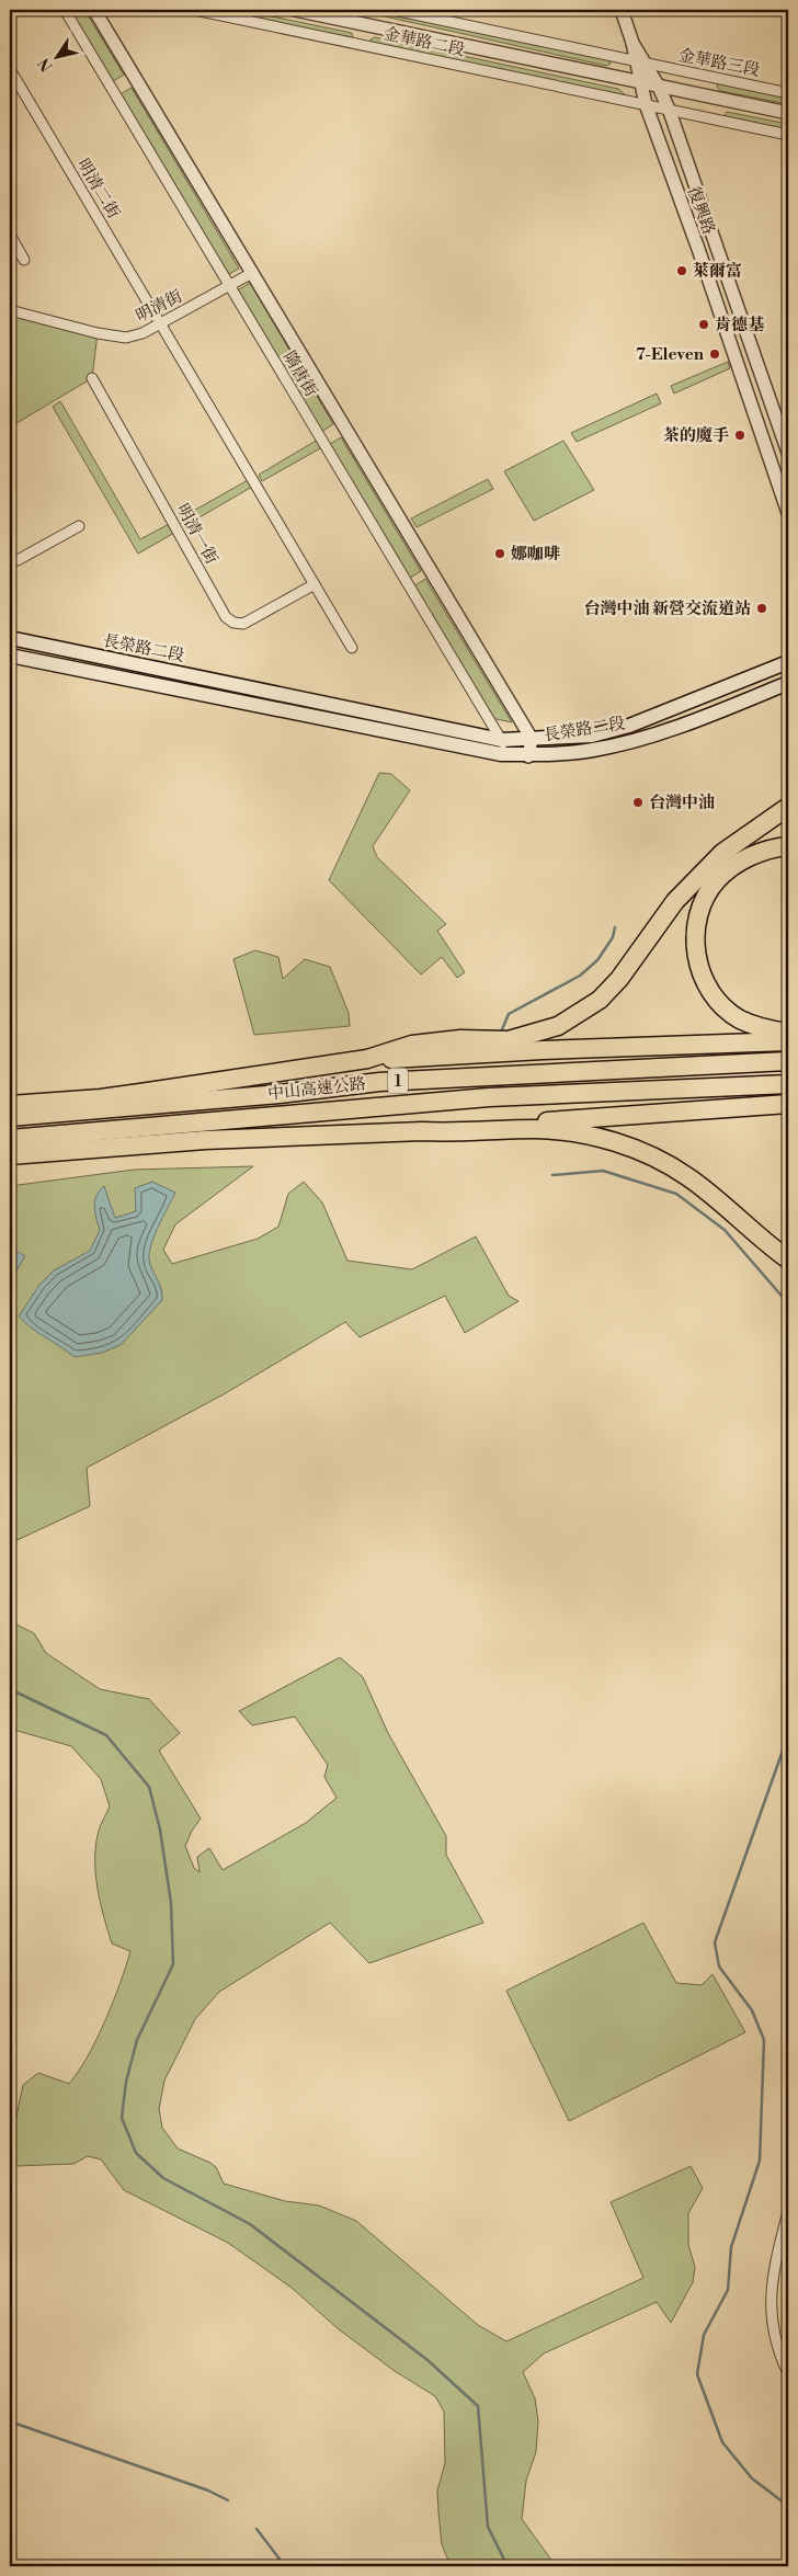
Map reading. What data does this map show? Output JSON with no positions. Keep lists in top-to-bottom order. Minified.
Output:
{"streets":{"highway":["1","中山高速公路"],"main road":["長榮路二段"],"street":["金華路二段","金華路三段","明清二街","復興路","明清街","隋唐街","明清一街"]},"crossings":[["金華路二段","金華路三段"],["金華路二段","復興路"],["金華路三段","復興路"],["明清二街","明清街"],["明清街","隋唐街"],["隋唐街","長榮路二段"]],"places":["萊爾富","肯德基","7-Eleven","茶的魔手","娜咖啡","台灣中油 新營交流道站","台灣中油"],"north":"bottom left"}
